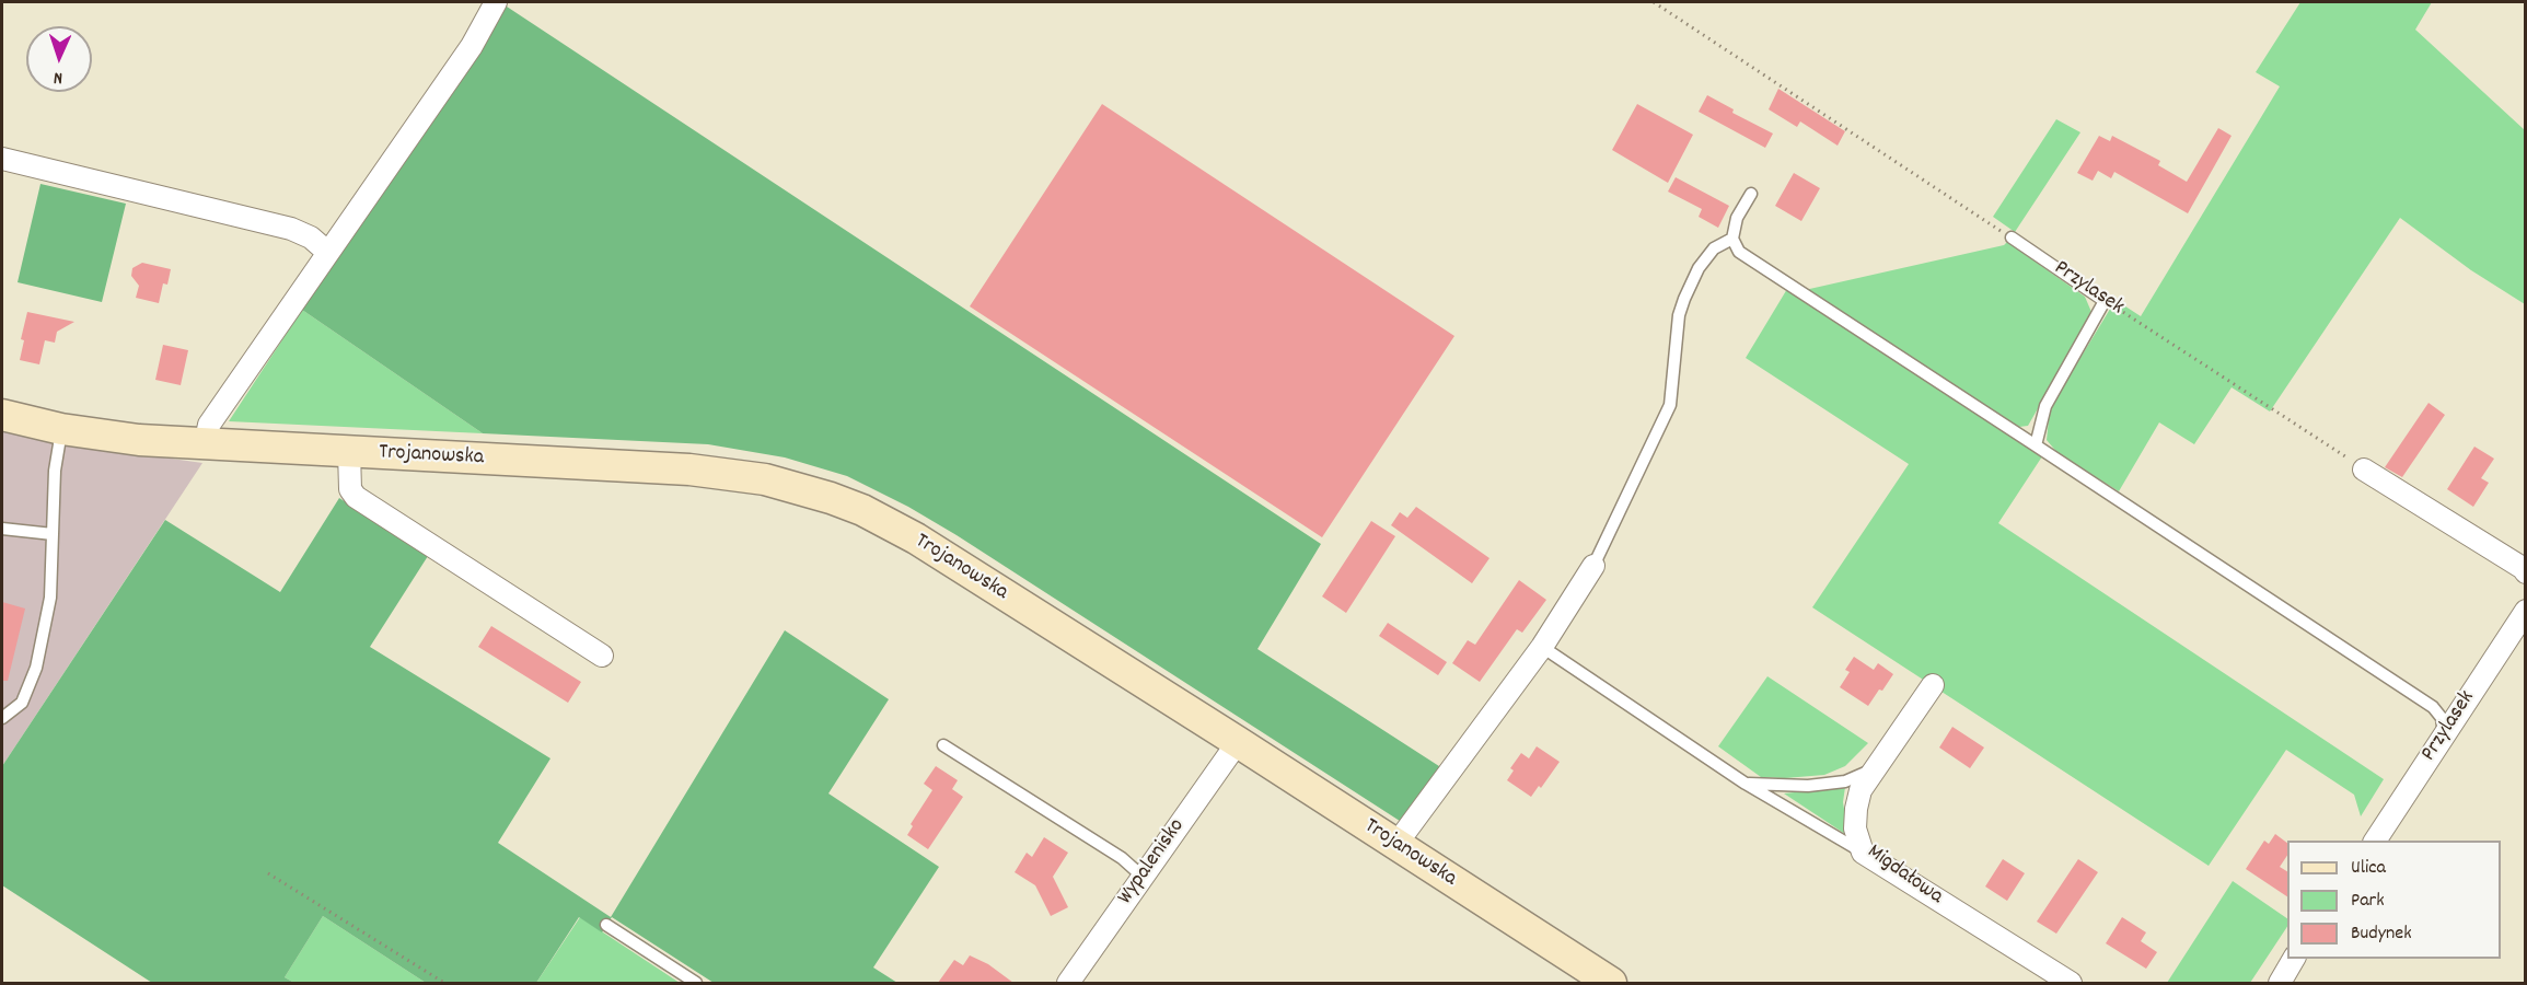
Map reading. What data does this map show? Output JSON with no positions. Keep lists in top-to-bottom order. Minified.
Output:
{"streets":{"street":["Przylasek","Trojanowska","Wypalenisko","Migdałowa"]},"crossings":[["Trojanowska","Wypalenisko"]],"legend":["Ulica","Park","Budynek"],"north":"bottom"}
